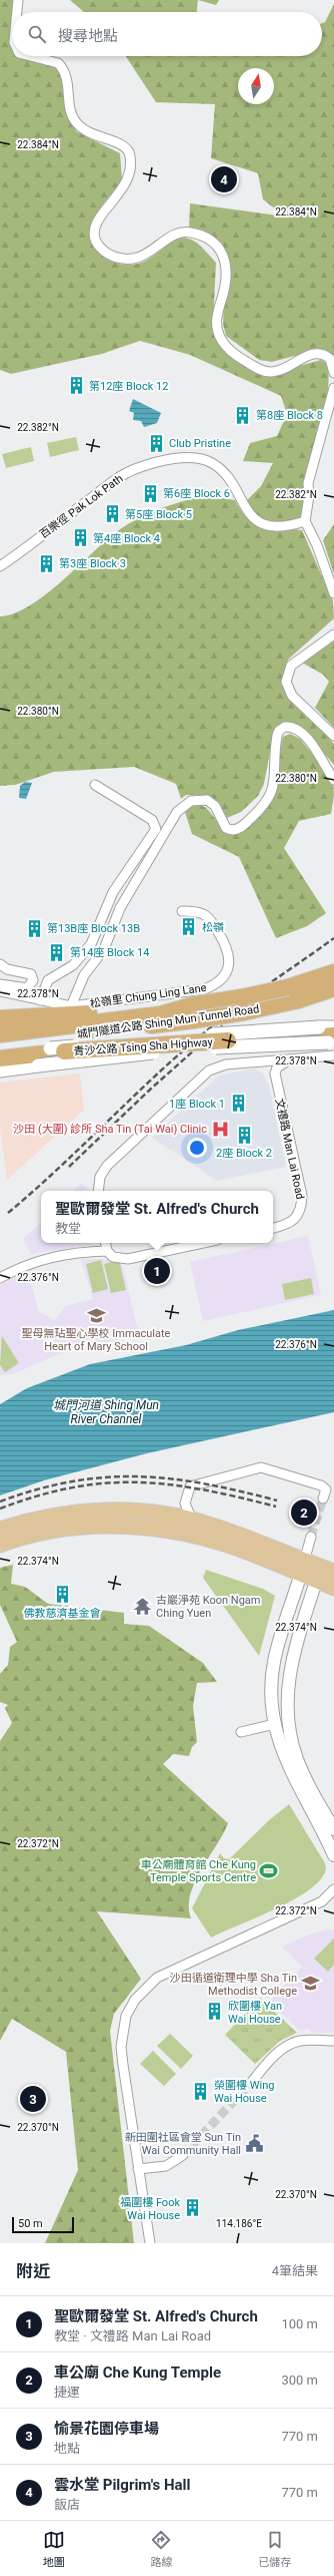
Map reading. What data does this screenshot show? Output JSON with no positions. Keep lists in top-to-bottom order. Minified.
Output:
{"streets":{"highway":["城門隧道公路 Shing Mun Tunnel Road","青沙公路 Tsing Sha Highway"],"street":["百樂徑 Pak Lok Path","松嶺里 Chung Ling Lane","文禮路 Man Lai Road"]},"water":["城門河道 Shing Mun River Channel"],"places":{"building":["第12座 Block 12","第8座 Block 8","Club Pristine","第6座 Block 6","第5座 Block 5","第4座 Block 4","第3座 Block 3","松嶺","第13B座 Block 13B","第14座 Block 14","1座 Block 1","2座 Block 2","佛教慈濟基金會","欣圍樓 Yan Wai House","榮圍樓 Wing Wai House","福圍樓 Fook Wai House"],"hospital":["沙田 (大圍) 診所 Sha Tin (Tai Wai) Clinic"],"school or university":["聖母無玷聖心學校 Immaculate Heart of Mary School","沙田循道衛理中學 Sha Tin Methodist College"],"temple":["古巖淨苑 Koon Ngam Ching Yuen"],"sports":["車公廟體育館 Che Kung Temple Sports Centre"],"public building":["新田圍社區會堂 Sun Tin Wai Community Hall"]},"scale_bar":"50 m","north":"top","page":{"search":"搜尋地點","pins":["4","1","2","3"],"popup":["聖歐爾發堂 St. Alfred's Church","教堂"],"scale":"50 m","heading":["附近","4筆結果"],"list":[{"mark":"1","name":"聖歐爾發堂 St. Alfred's Church","note":"教堂 · 文禮路 Man Lai Road","value":"100 m"},{"mark":"2","name":"車公廟 Che Kung Temple","note":"捷運","value":"300 m"},{"mark":"3","name":"愉景花園停車場","note":"地點","value":"770 m"},{"mark":"4","name":"雲水堂 Pilgrim's Hall","note":"飯店","value":"770 m"}],"nav":["地圖","路線","已儲存"]},"coordinates":["22.384°N","22.382°N","22.380°N","22.378°N","22.376°N","22.374°N","22.372°N","22.370°N","114.186°E"]}
